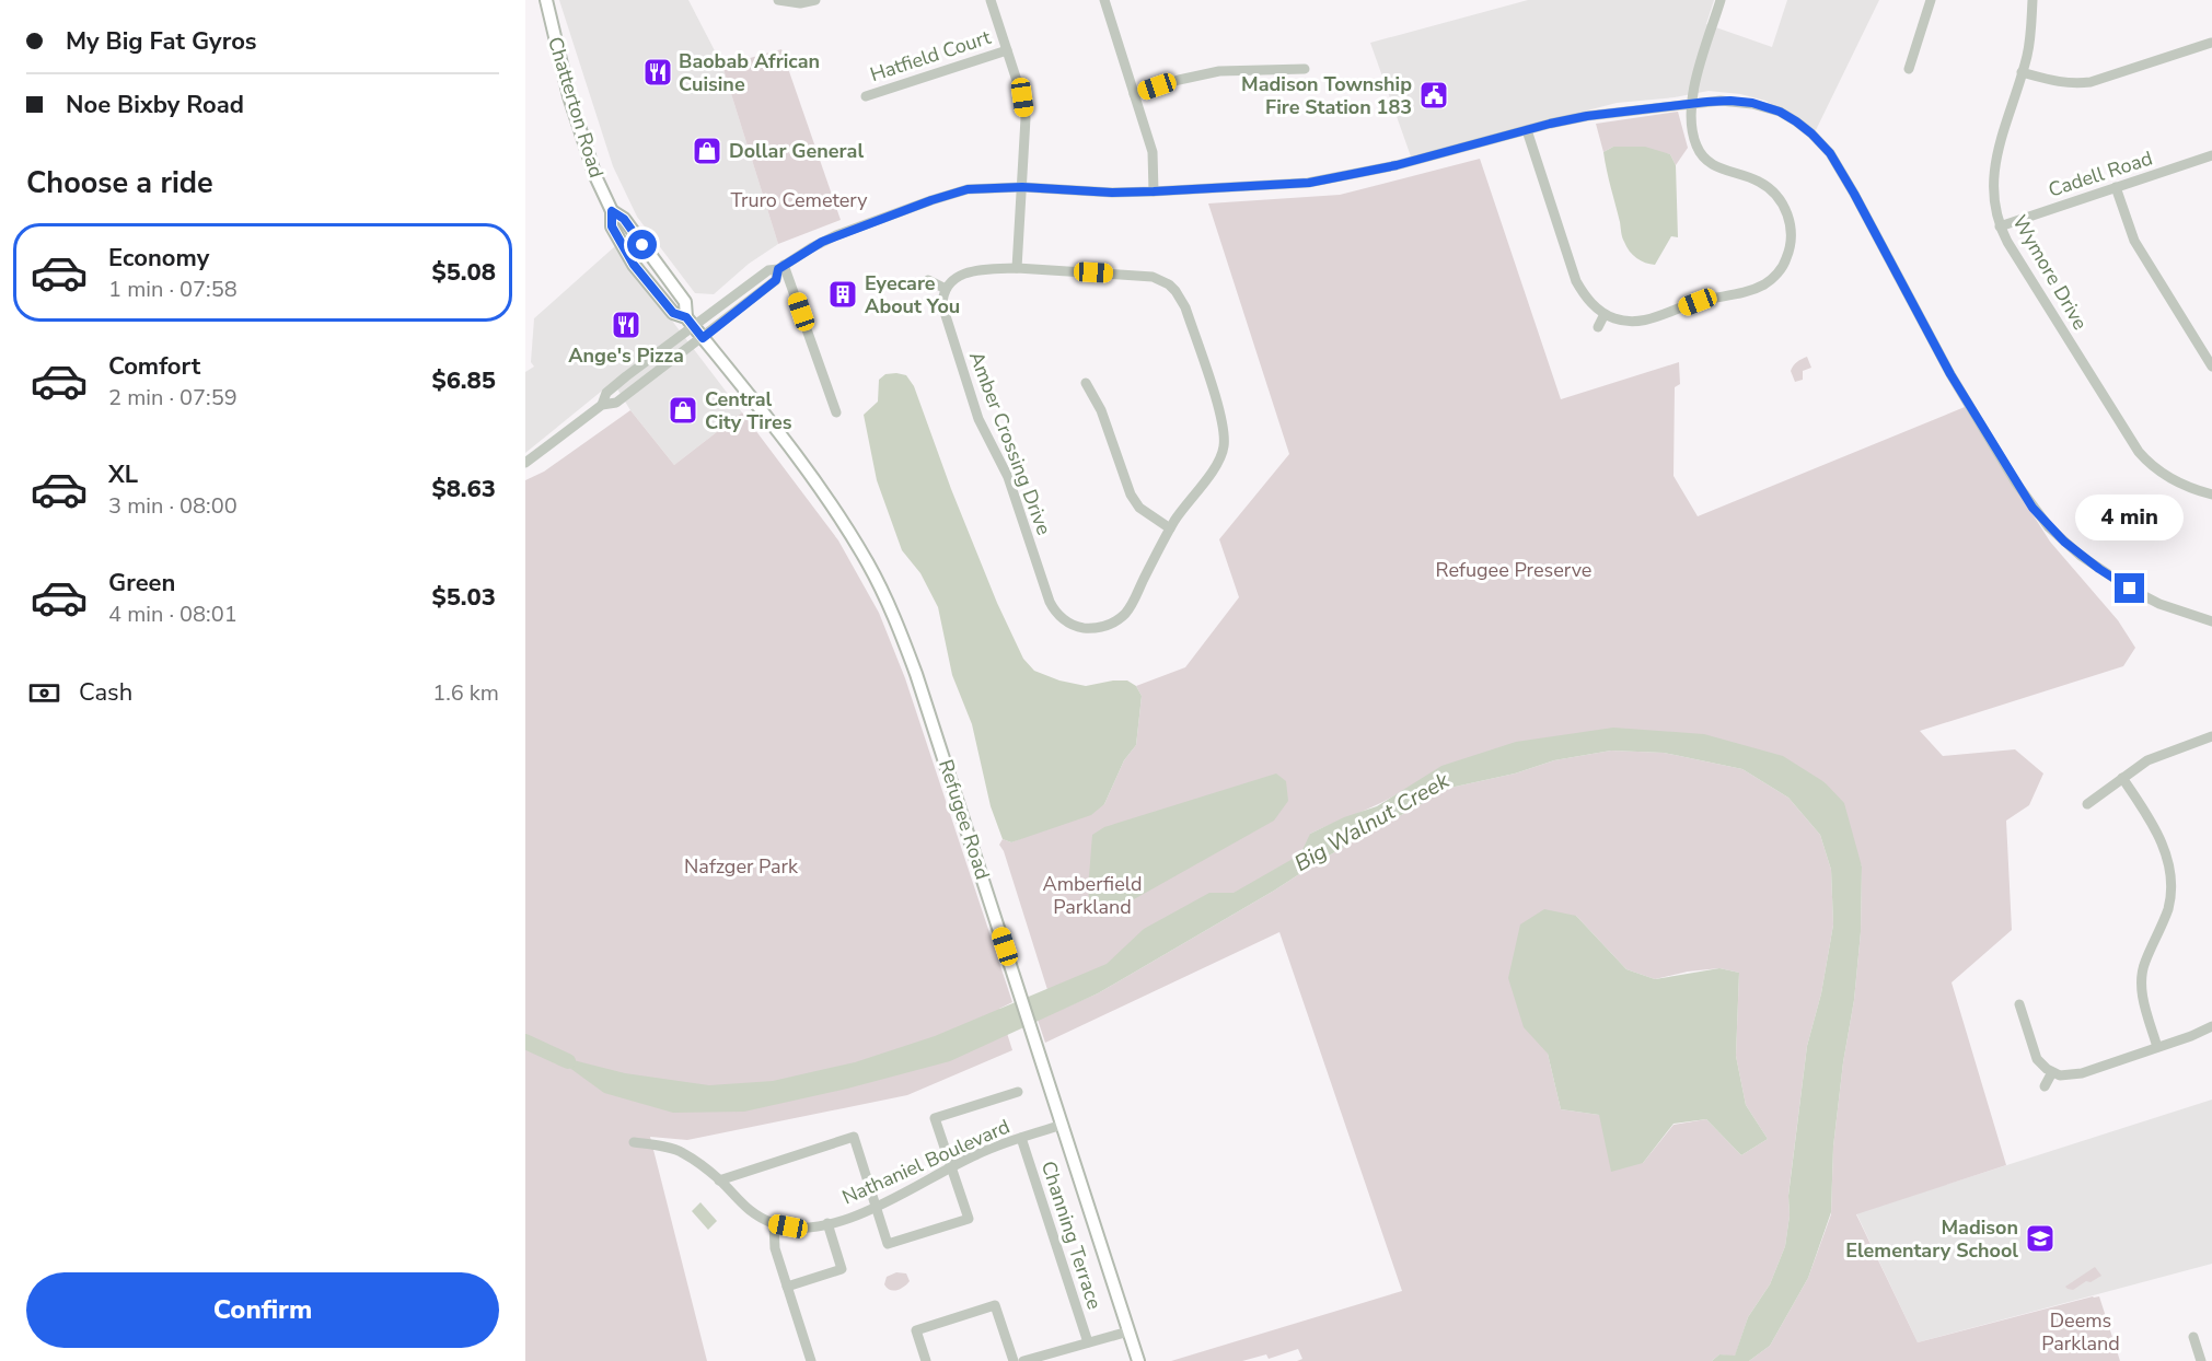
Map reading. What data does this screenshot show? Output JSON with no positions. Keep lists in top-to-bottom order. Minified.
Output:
{"streets":{"main road":["Chatterton Road","Refugee Road"],"street":["Hatfield Court","Cadell Road","Wymore Drive","Amber Crossing Drive","Nathaniel Boulevard","Channing Terrace"]},"crossings":[["Chatterton Road","Refugee Road"],["Cadell Road","Wymore Drive"],["Refugee Road","Nathaniel Boulevard"],["Nathaniel Boulevard","Channing Terrace"]],"water":["Big Walnut Creek"],"parks":["Truro Cemetery","Refugee Preserve","Nafzger Park","Amberfield Parkland","Deems Parkland"],"places":{"restaurant":["Baobab African Cuisine","Ange's Pizza"],"public building":["Madison Township Fire Station 183"],"shop":["Dollar General","Central City Tires"],"building":["Eyecare About You"],"school or university":["Madison Elementary School"]},"page":{"banner":["My Big Fat Gyros","Noe Bixby Road"],"heading":"Choose a ride","list":[{"name":"Economy","note":"1 min · 07:58","value":"$5.08"},{"name":"Comfort","note":"2 min · 07:59","value":"$6.85"},{"name":"XL","note":"3 min · 08:00","value":"$8.63"},{"name":"Green","note":"4 min · 08:01","value":"$5.03"}],"bubble":"4 min","pay":["Cash","1.6 km"],"buttons":"Confirm"}}
